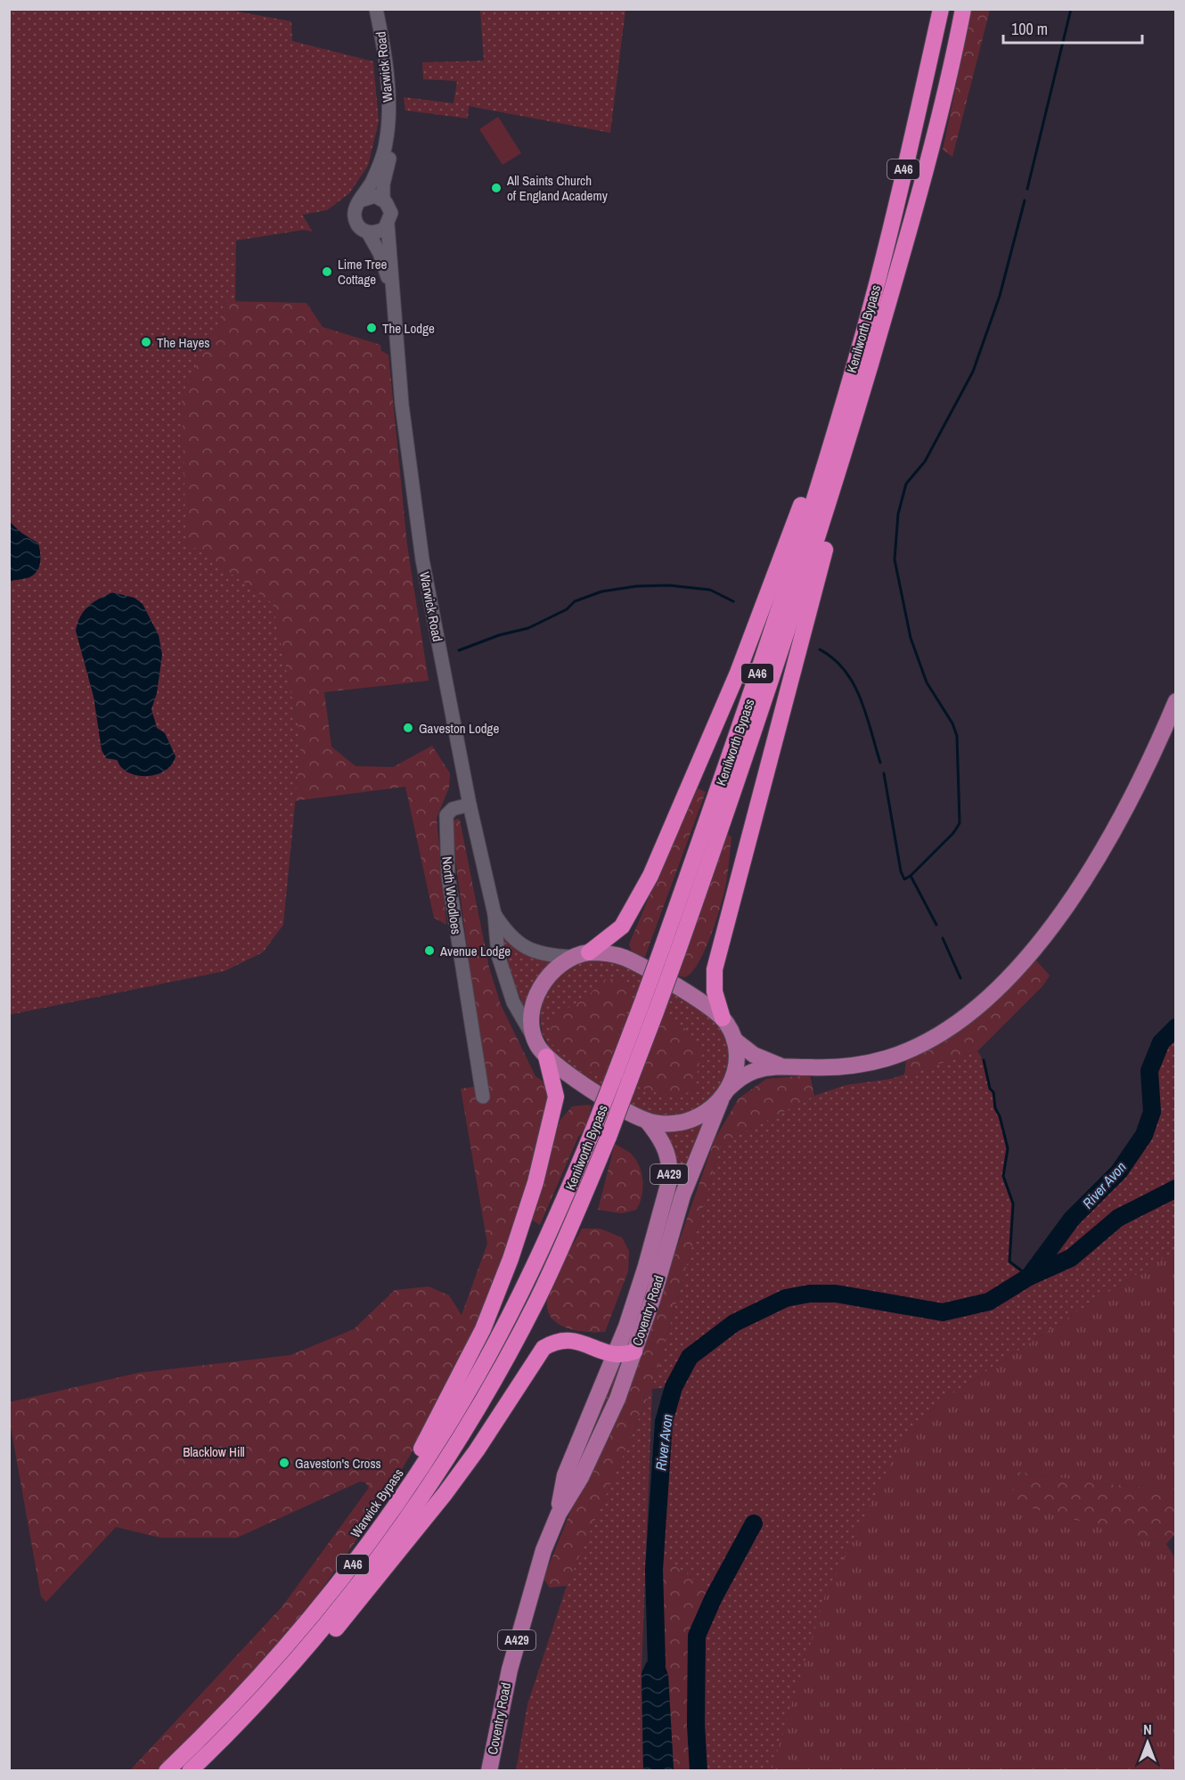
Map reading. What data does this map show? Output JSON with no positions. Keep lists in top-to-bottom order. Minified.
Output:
{"streets":{"highway":["A46","Kenilworth Bypass","Warwick Bypass"],"main road":["A429","Coventry Road"],"street":["Warwick Road","North Woodloes"]},"crossings":[["Warwick Road","North Woodloes"],["Warwick Road","Coventry Road"],["A46","Kenilworth Bypass"],["A46","Coventry Road"],["Kenilworth Bypass","Warwick Bypass"]],"water":["River Avon"],"parks":["Blacklow Hill"],"places":["All Saints Church of England Academy","Lime Tree Cottage","The Lodge","The Hayes","Gaveston Lodge","Avenue Lodge","Gaveston's Cross"],"scale_bar":"100 m","north":"top"}
